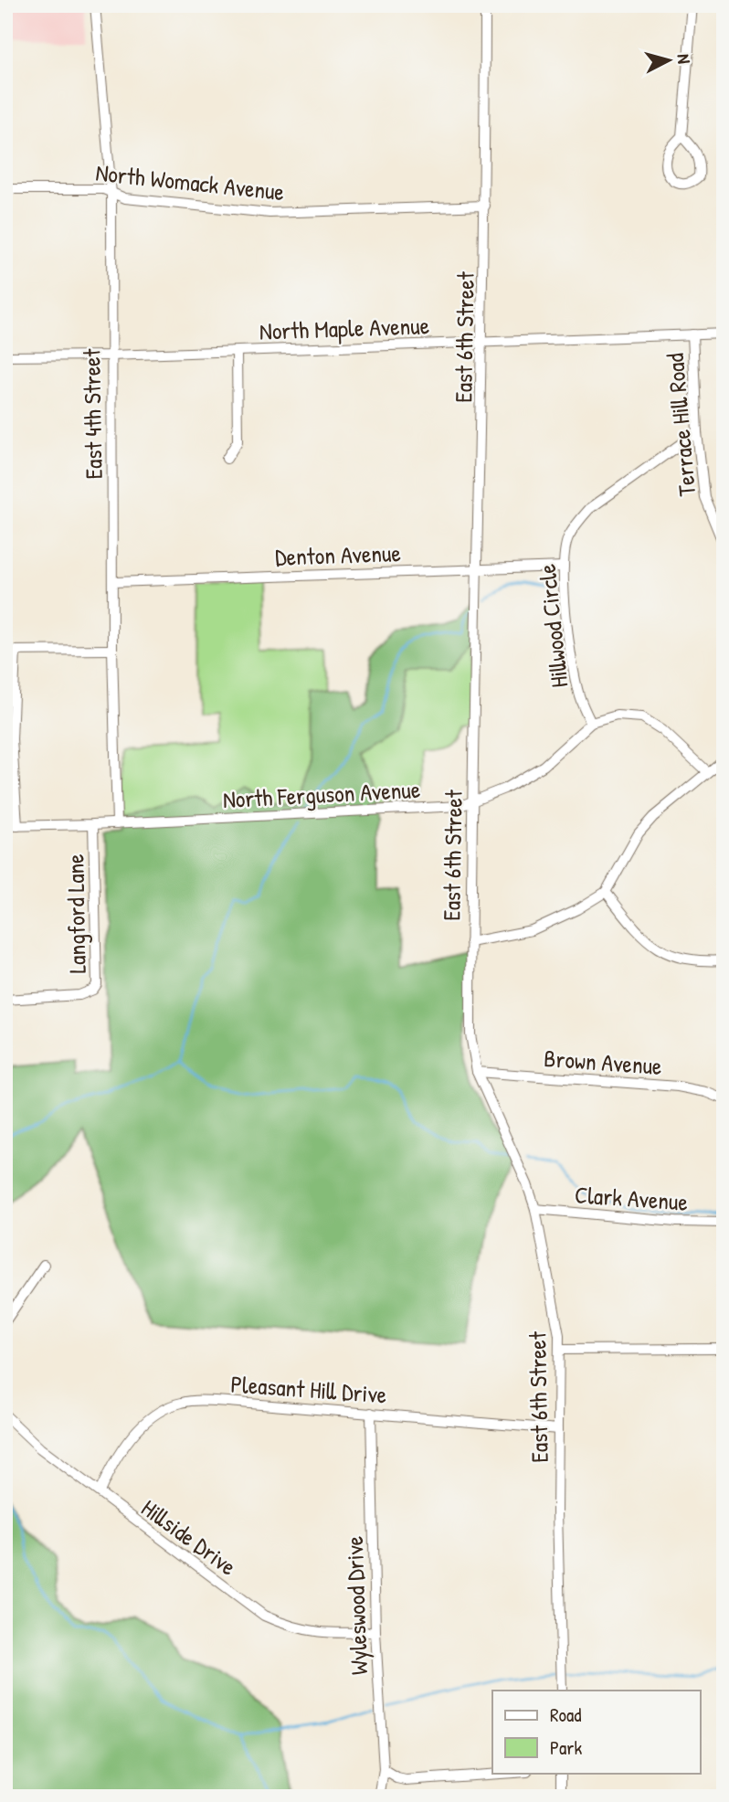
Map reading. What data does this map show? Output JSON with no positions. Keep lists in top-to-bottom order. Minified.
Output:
{"streets":{"street":["North Womack Avenue","North Maple Avenue","East 6th Street","East 4th Street","Terrace Hill Road","Denton Avenue","Hillwood Circle","North Ferguson Avenue","Langford Lane","Brown Avenue","Clark Avenue","Pleasant Hill Drive","Hillside Drive","Wyleswood Drive"]},"crossings":[["North Womack Avenue","East 6th Street"],["North Womack Avenue","East 4th Street"],["North Maple Avenue","East 6th Street"],["North Maple Avenue","East 4th Street"],["North Maple Avenue","Terrace Hill Road"],["East 6th Street","Denton Avenue"],["East 6th Street","North Ferguson Avenue"],["East 6th Street","Brown Avenue"],["East 6th Street","Clark Avenue"],["East 6th Street","Pleasant Hill Drive"],["East 4th Street","Denton Avenue"],["East 4th Street","North Ferguson Avenue"],["Terrace Hill Road","Hillwood Circle"],["Denton Avenue","Hillwood Circle"],["Hillwood Circle","North Ferguson Avenue"],["North Ferguson Avenue","Langford Lane"],["Pleasant Hill Drive","Hillside Drive"],["Pleasant Hill Drive","Wyleswood Drive"],["Hillside Drive","Wyleswood Drive"]],"legend":["Road","Park"],"north":"right"}
